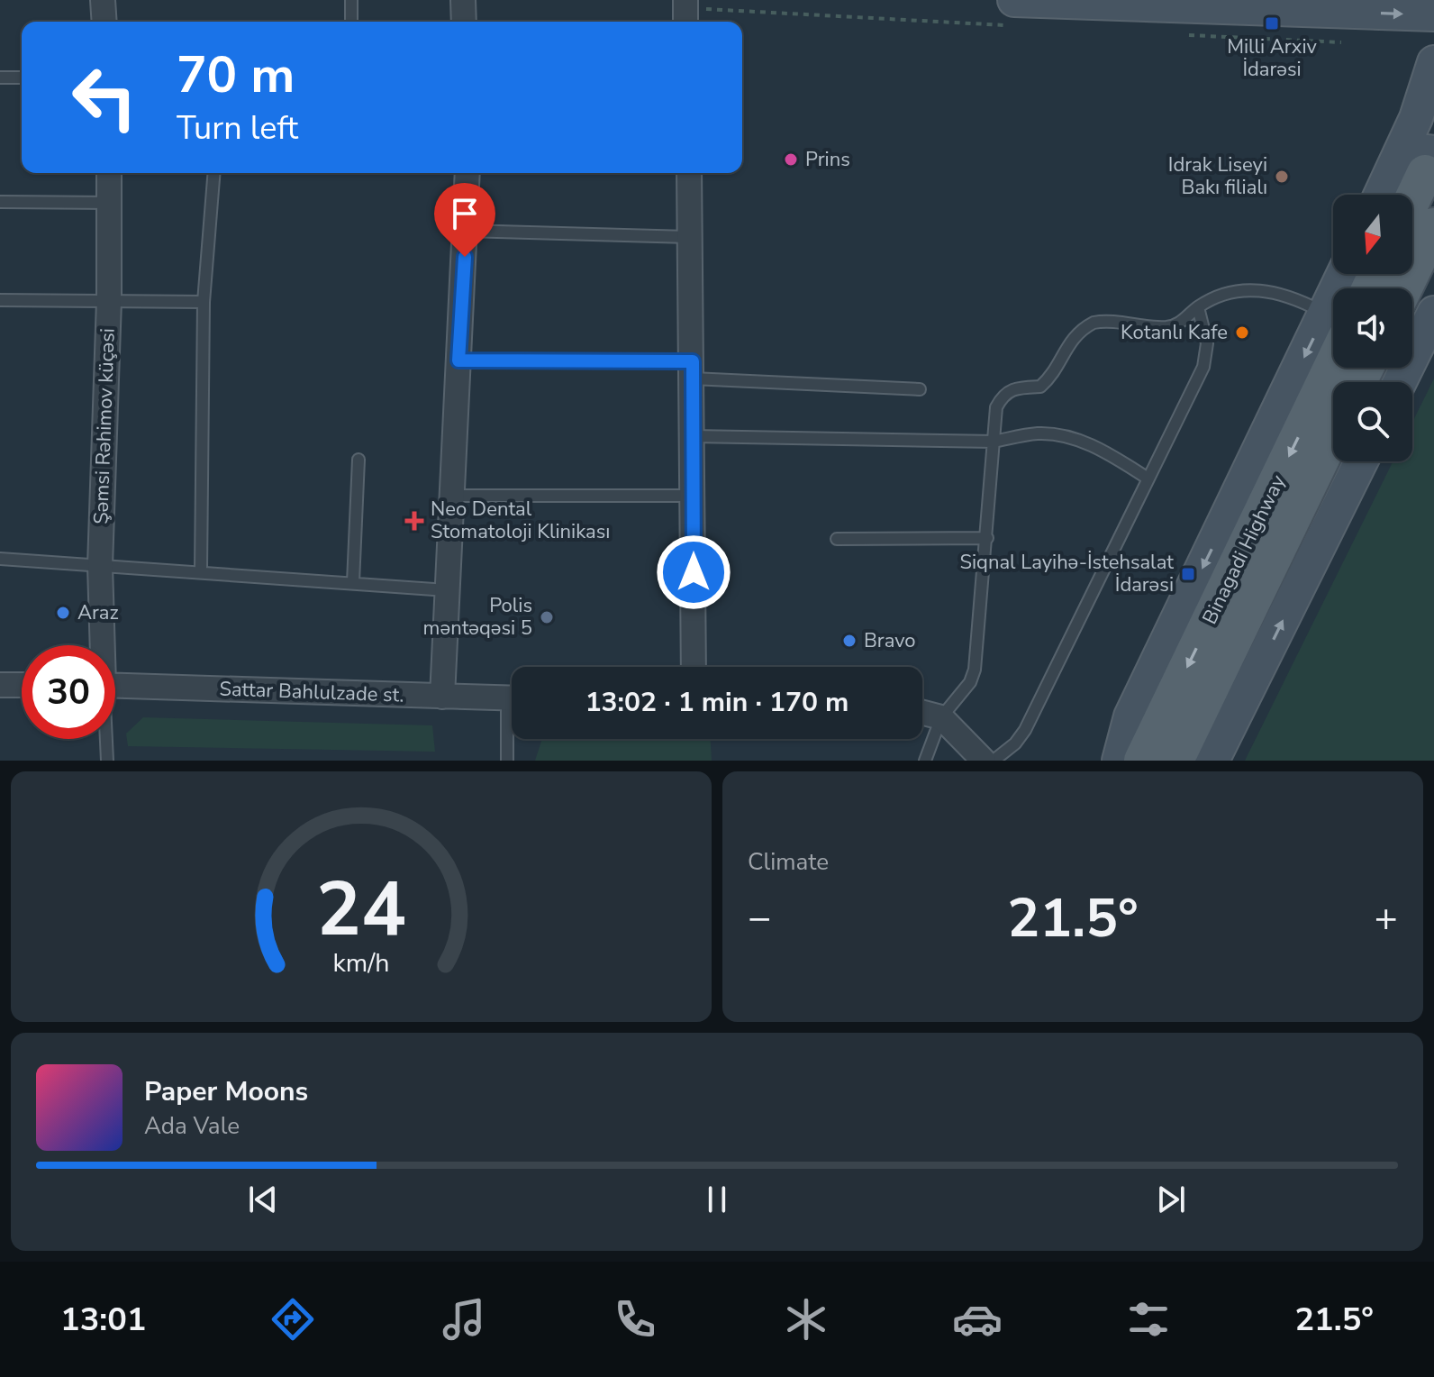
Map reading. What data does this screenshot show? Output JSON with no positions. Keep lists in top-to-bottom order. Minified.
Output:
{"streets":{"main road":["Binagadi Highway"],"street":["Şəmsi Rəhimov küçəsi","Sattar Bahlulzade st."]},"places":{"transit":["Milli Arxiv İdarəsi","Siqnal Layihə-İstehsalat İdarəsi"],"other":["Prins","Idrak Liseyi Bakı filialı","Kotanlı Kafe","Araz","Polis məntəqəsi 5","Bravo"],"health":["Neo Dental Stomatoloji Klinikası"]},"north":"bottom","page":{"turn":["70 m","Turn left"],"limit":"30","trip":"13:02 · 1 min · 170 m","tile":"Climate","heat":["−","21.5°","+"],"song":["Paper Moons","Ada Vale"],"tabs":["13:01","21.5°"],"gauge":["24","km/h"]}}
